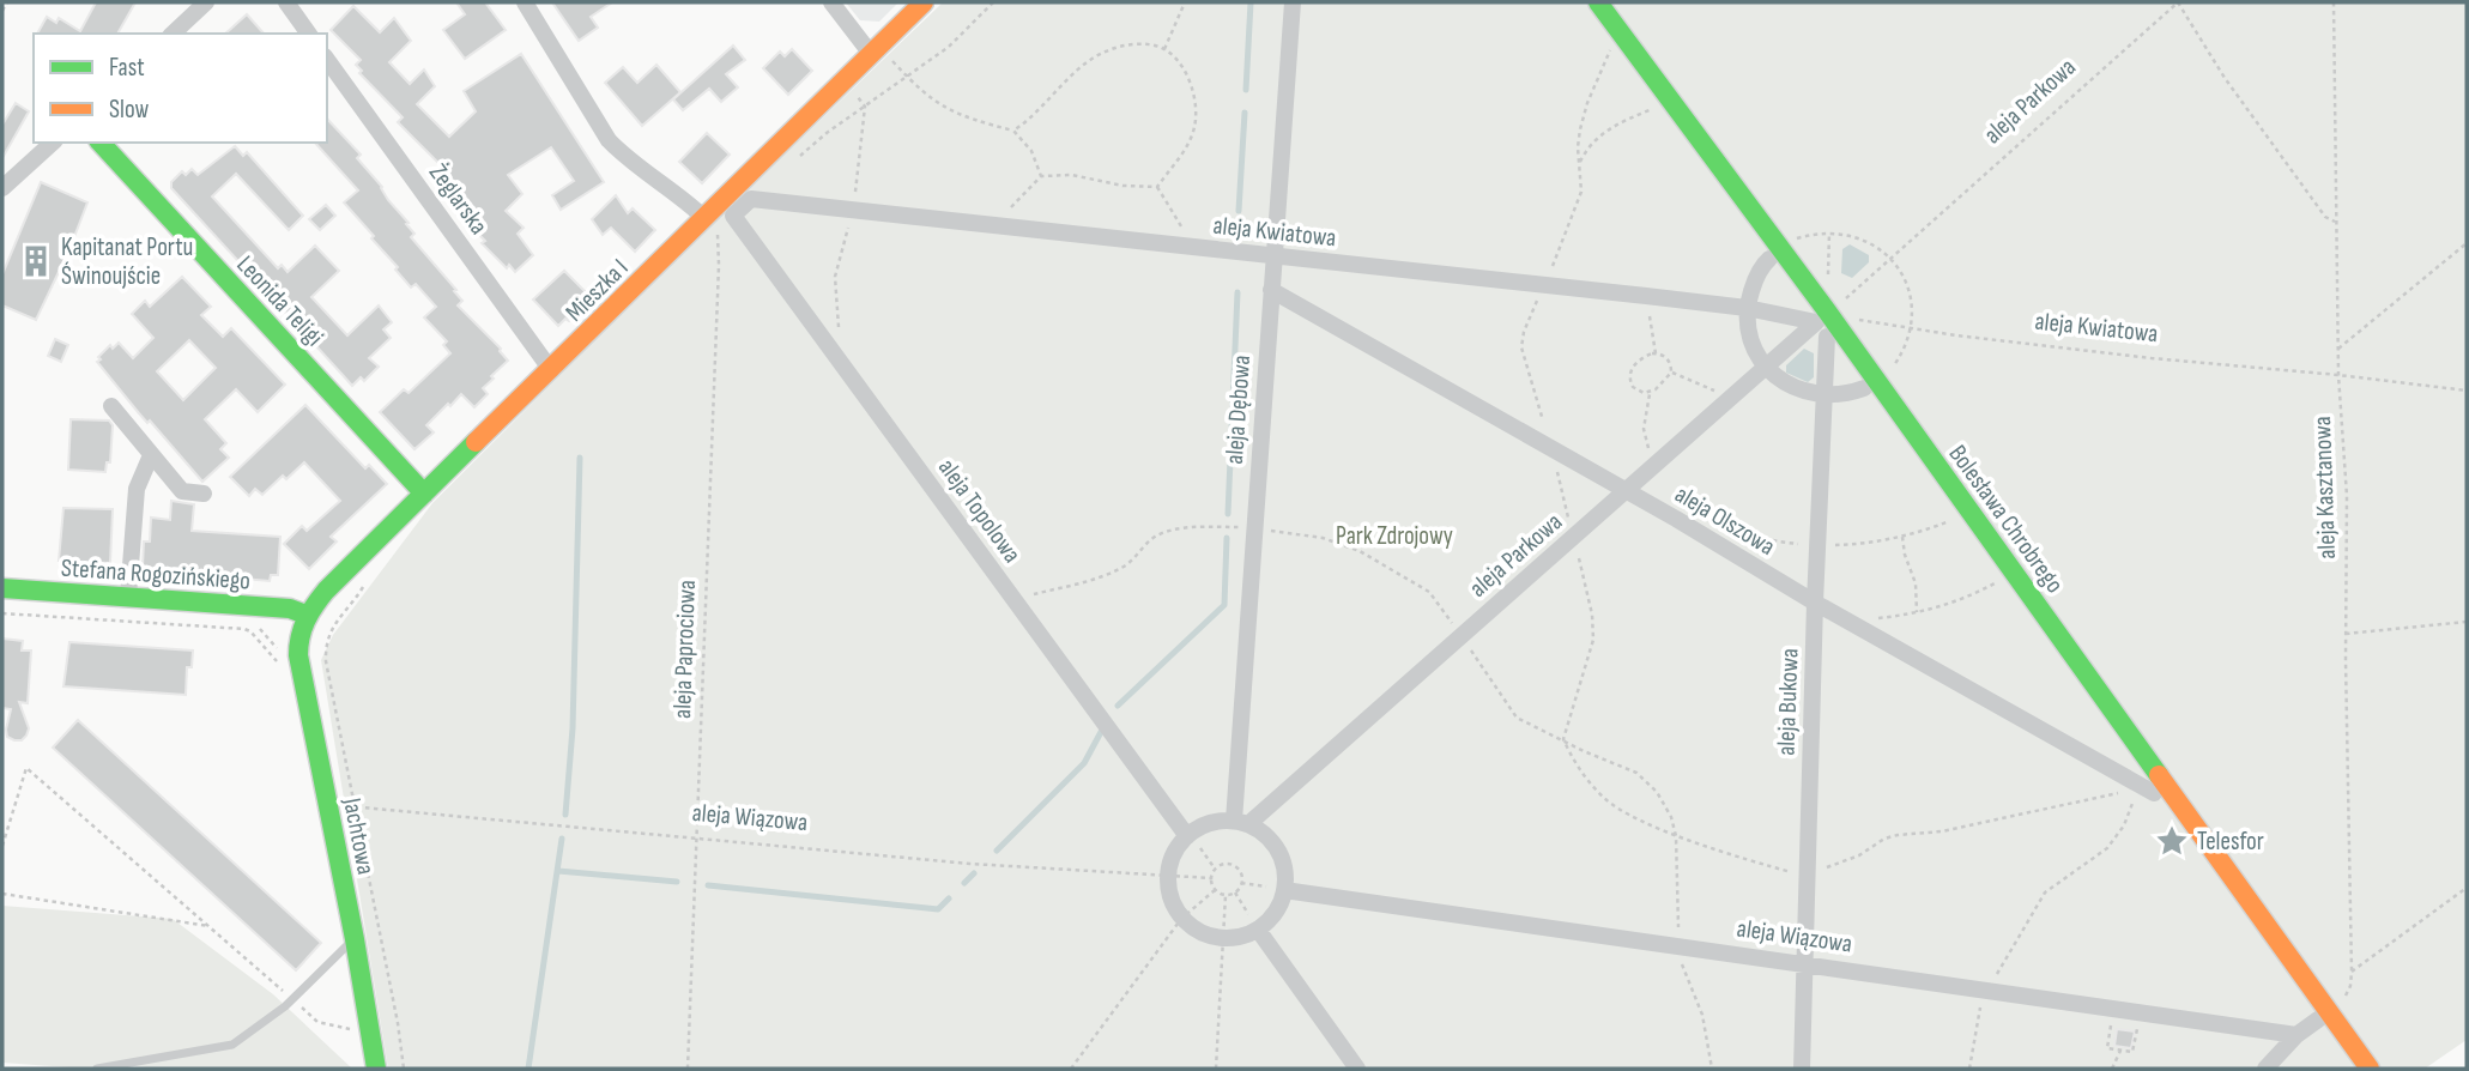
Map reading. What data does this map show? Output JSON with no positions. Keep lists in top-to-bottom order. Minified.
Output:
{"streets":{"street":["aleja Parkowa","Żeglarska","aleja Kwiatowa","Mieszka I","Leonida Teligi","aleja Dębowa","aleja Topolowa","Bolesława Chrobrego","aleja Olszowa","Stefana Rogozińskiego","aleja Bukowa","aleja Wiązowa","Jachtowa"],"path":["aleja Kasztanowa","aleja Paprociowa"]},"crossings":[["aleja Parkowa","aleja Kwiatowa"],["aleja Parkowa","aleja Dębowa"],["aleja Parkowa","aleja Olszowa"],["Żeglarska","Mieszka I"],["aleja Kwiatowa","aleja Dębowa"],["aleja Kwiatowa","aleja Kasztanowa"],["aleja Kwiatowa","aleja Topolowa"],["Mieszka I","Leonida Teligi"],["Mieszka I","Stefana Rogozińskiego"],["Mieszka I","aleja Paprociowa"],["Mieszka I","Jachtowa"],["aleja Dębowa","aleja Olszowa"],["aleja Olszowa","aleja Bukowa"],["Stefana Rogozińskiego","Jachtowa"],["aleja Paprociowa","aleja Wiązowa"],["aleja Bukowa","aleja Wiązowa"],["aleja Wiązowa","Jachtowa"]],"parks":["Park Zdrojowy"],"places":{"building":["Kapitanat Portu Świnoujście"],"place":["Telesfor"]},"legend":["Fast","Slow"]}
